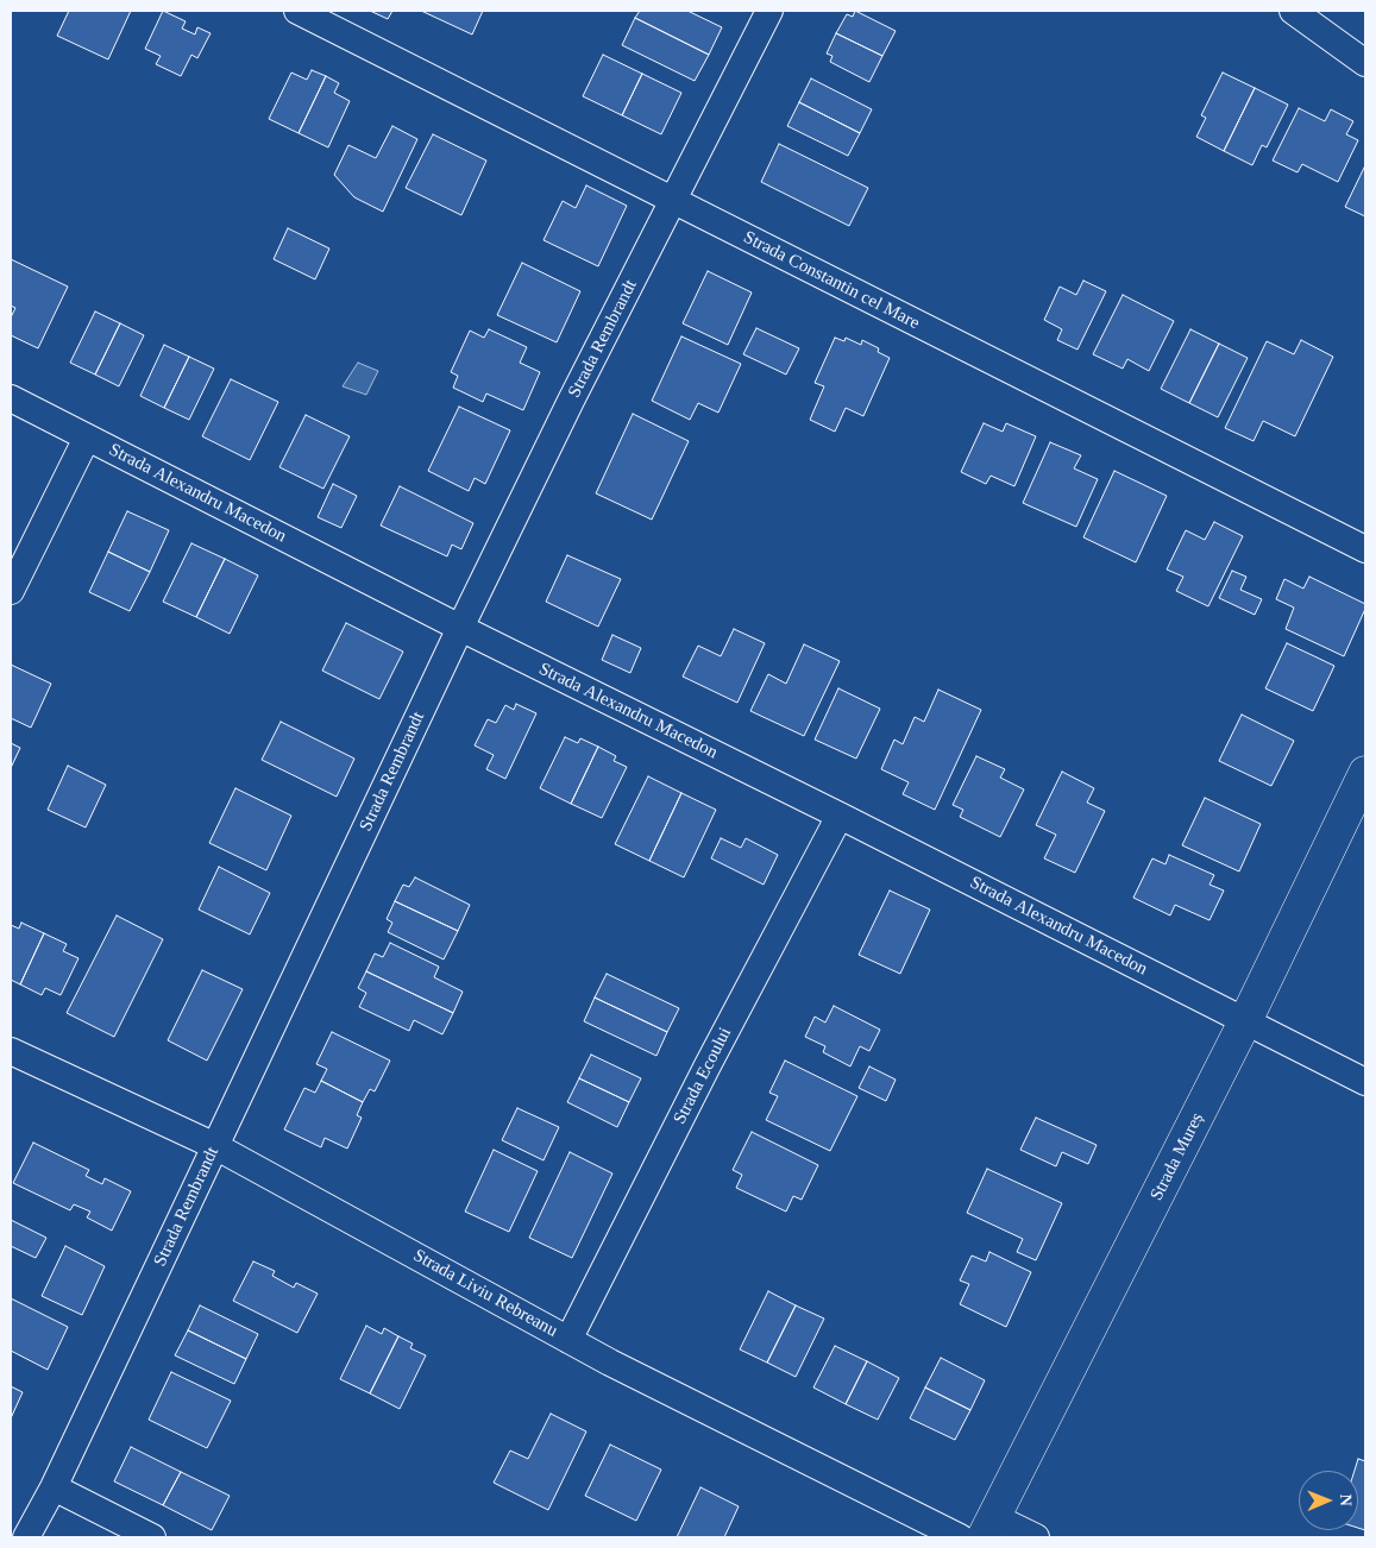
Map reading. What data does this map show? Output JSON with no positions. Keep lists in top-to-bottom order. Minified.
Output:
{"streets":{"street":["Strada Constantin cel Mare","Strada Rembrandt","Strada Alexandru Macedon","Strada Ecoului","Strada Mureș","Strada Liviu Rebreanu"]},"crossings":[["Strada Constantin cel Mare","Strada Rembrandt"],["Strada Rembrandt","Strada Alexandru Macedon"],["Strada Rembrandt","Strada Liviu Rebreanu"],["Strada Alexandru Macedon","Strada Ecoului"],["Strada Alexandru Macedon","Strada Mureș"],["Strada Ecoului","Strada Liviu Rebreanu"]],"north":"right"}
